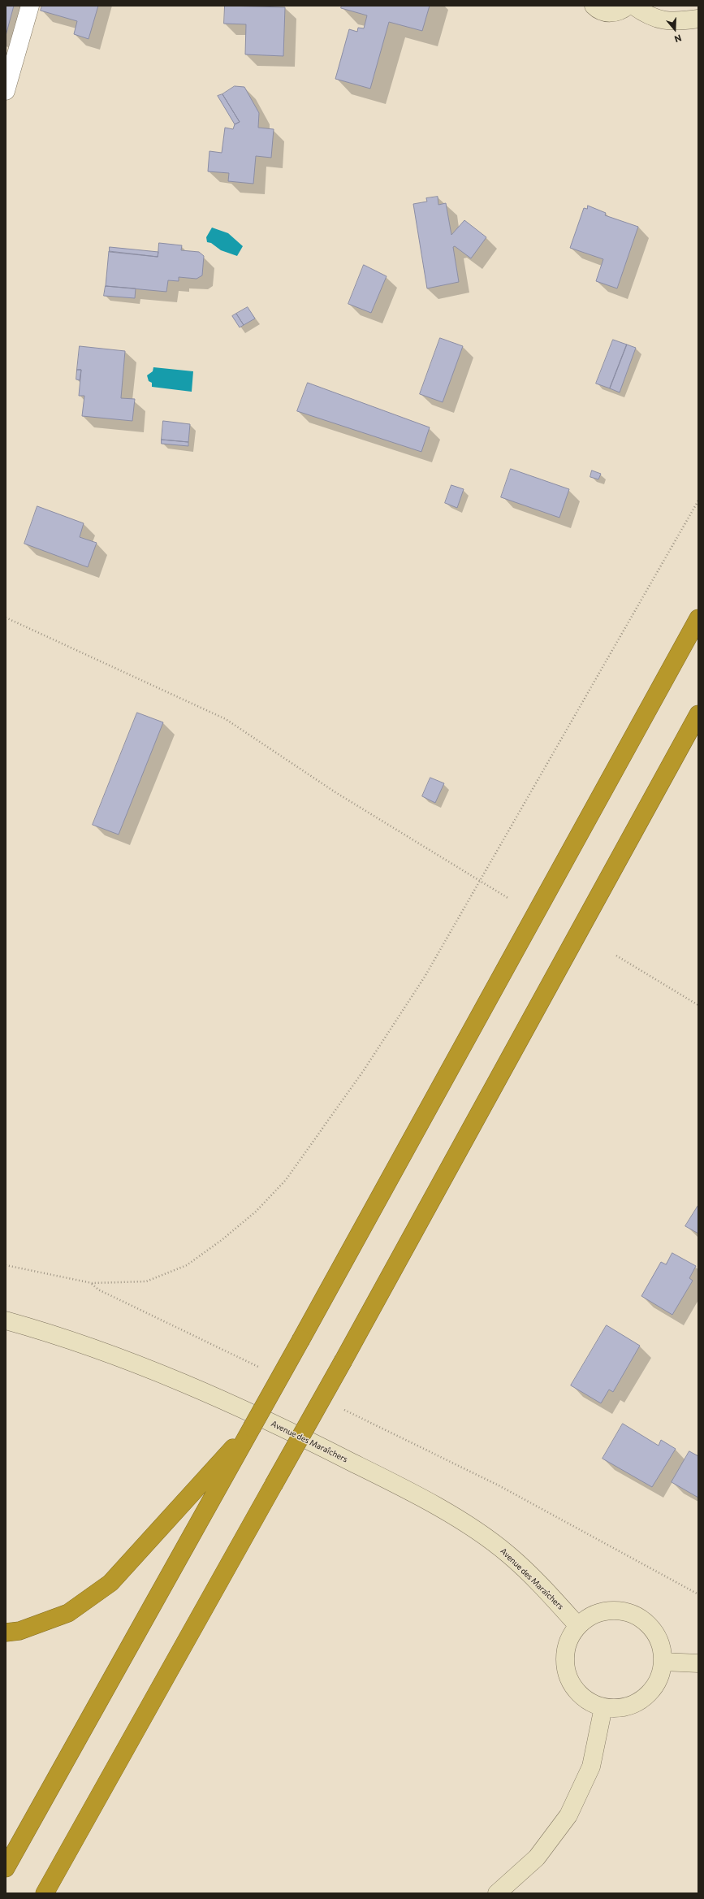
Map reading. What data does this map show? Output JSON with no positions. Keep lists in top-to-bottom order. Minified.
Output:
{"streets":{"street":["Avenue des Maraîchers"]},"north":"bottom"}
